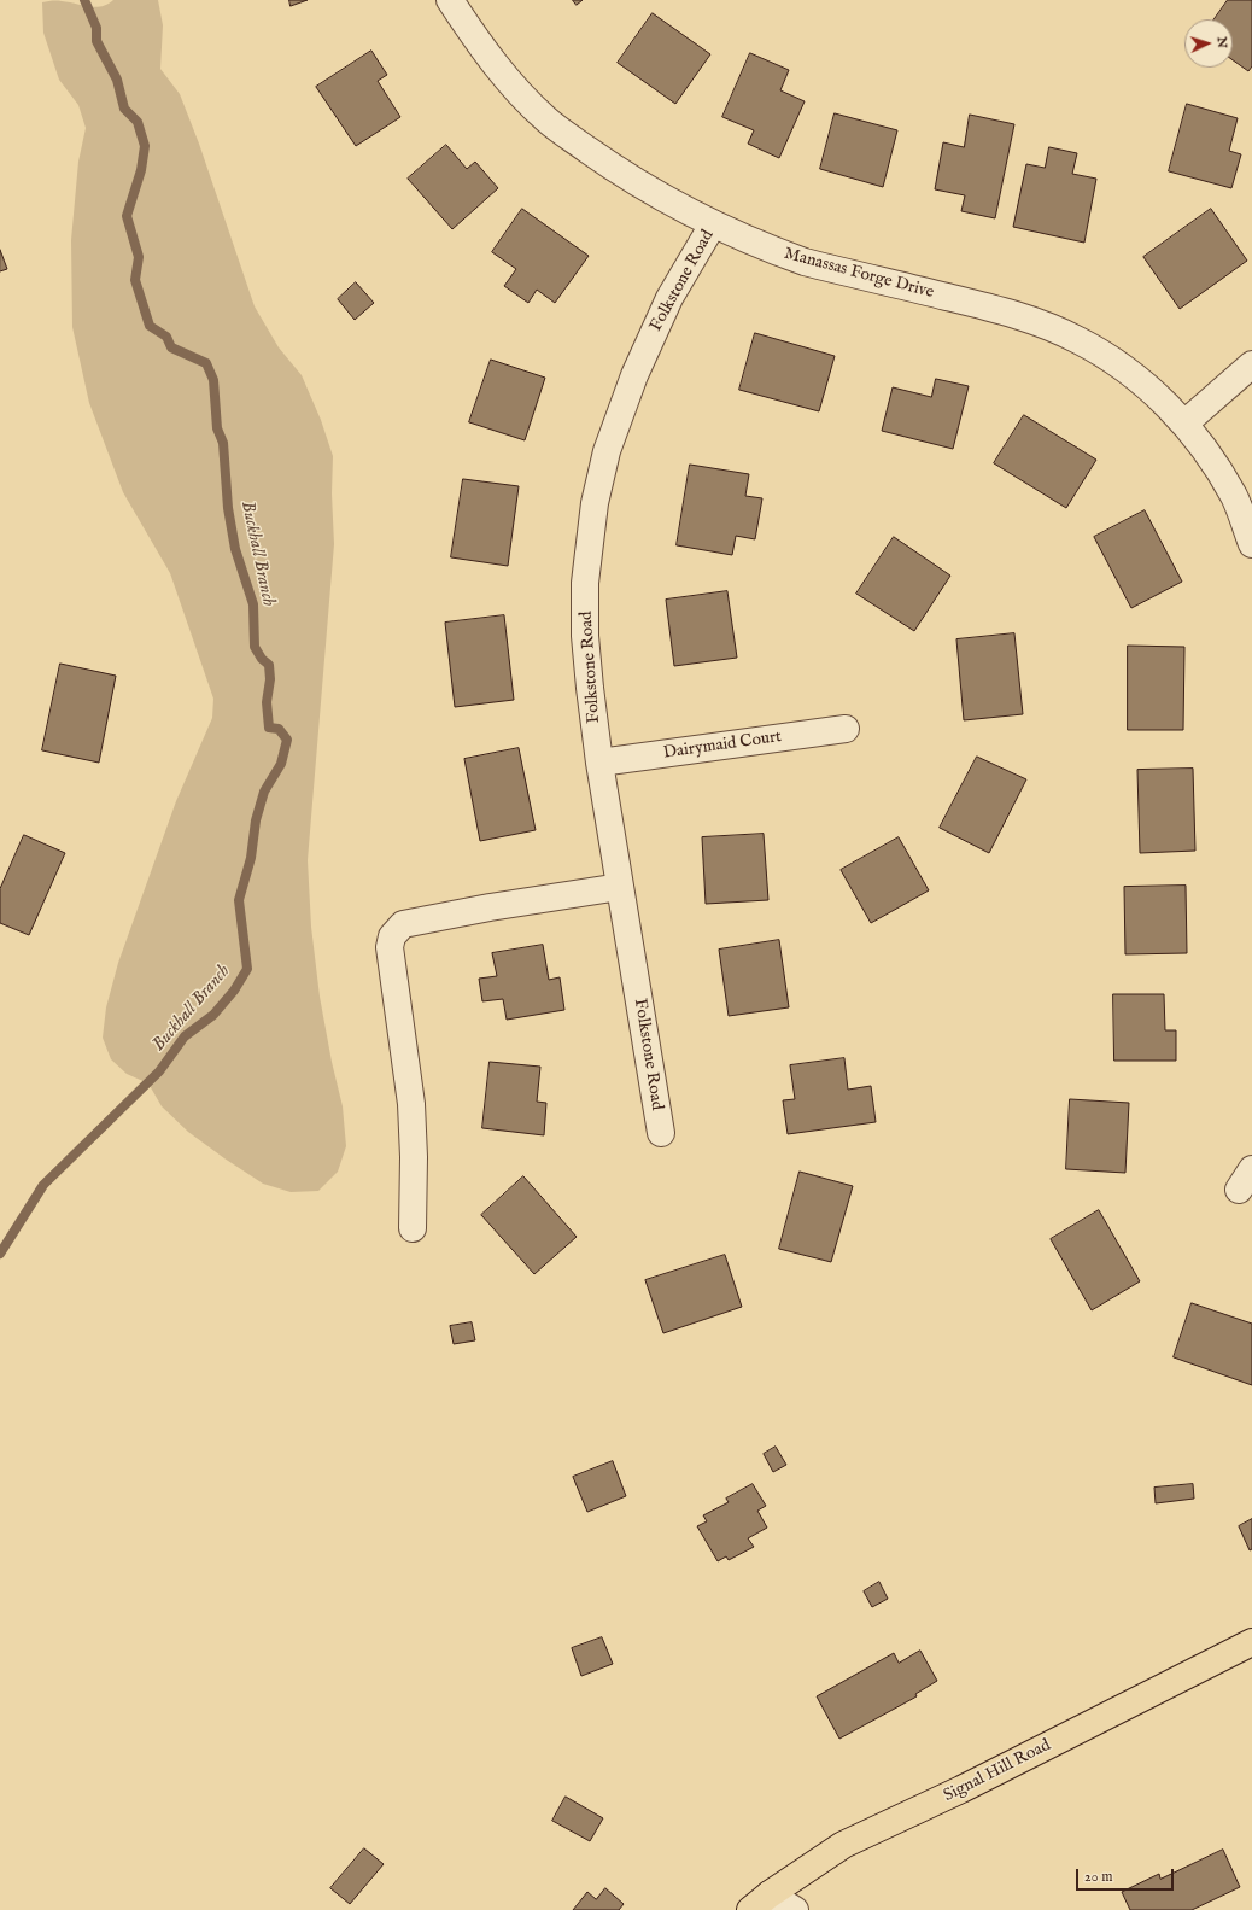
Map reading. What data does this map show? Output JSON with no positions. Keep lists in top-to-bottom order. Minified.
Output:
{"streets":{"main road":["Signal Hill Road"],"street":["Manassas Forge Drive","Folkstone Road","Dairymaid Court"]},"crossings":[["Manassas Forge Drive","Folkstone Road"],["Folkstone Road","Dairymaid Court"]],"water":["Buckhall Branch"],"scale_bar":"20 m","north":"right"}
